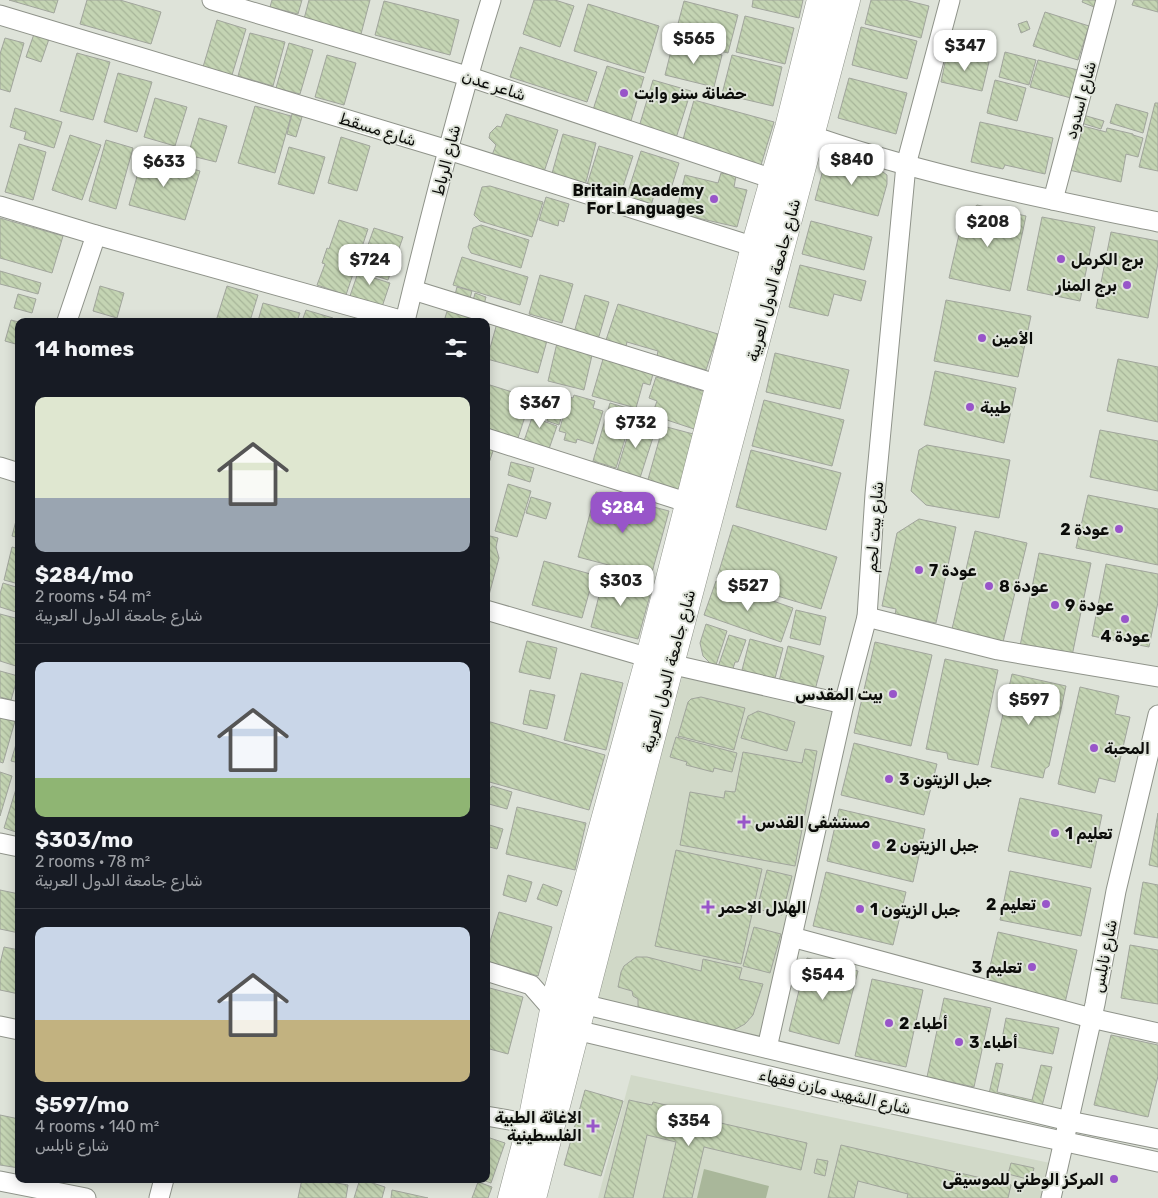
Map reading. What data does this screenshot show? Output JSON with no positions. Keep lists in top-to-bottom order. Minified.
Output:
{"streets":{"main road":["شارع جامعة الدول العربية"],"street":["شاعر عدن","شارع اسدود","شارع مسقط","شارع الرباط","شارع بيت لحم","شارع نابلس","شارع الشهيد مازن فقهاء"]},"crossings":[["شاعر عدن","شارع الرباط"],["شاعر عدن","شارع جامعة الدول العربية"],["شارع مسقط","شارع الرباط"],["شارع مسقط","شارع جامعة الدول العربية"],["شارع جامعة الدول العربية","شارع الشهيد مازن فقهاء"],["شارع بيت لحم","شارع الشهيد مازن فقهاء"],["شارع نابلس","شارع الشهيد مازن فقهاء"]],"places":{"other":["حضانة سنو وايت","Britain Academy For Languages","برج الكرمل","برج المنار","الأمين","طيبة","عودة 2","عودة 7","عودة 8","عودة 9","عودة 4","بيت المقدس","المحبة","جبل الزيتون 3","تعليم 1","جبل الزيتون 2","تعليم 2","جبل الزيتون 1","تعليم 3","أطباء 2","أطباء 3","المركز الوطني للموسيقى"],"health":["مستشفى القدس","الهلال الاحمر","الاغاثة الطبية الفلسطينية"]},"page":{"price":["$565","$347","$840","$633","$208","$724","$367","$732","$284","$303","$527","$597","$544","$354"],"heading":"14 homes","list":[{"name":"$284/mo","note":"2 rooms · 54 m² · شارع جامعة الدول العربية"},{"name":"$303/mo","note":"2 rooms · 78 m² · شارع جامعة الدول العربية"},{"name":"$597/mo","note":"4 rooms · 140 m² · شارع نابلس"}]}}
